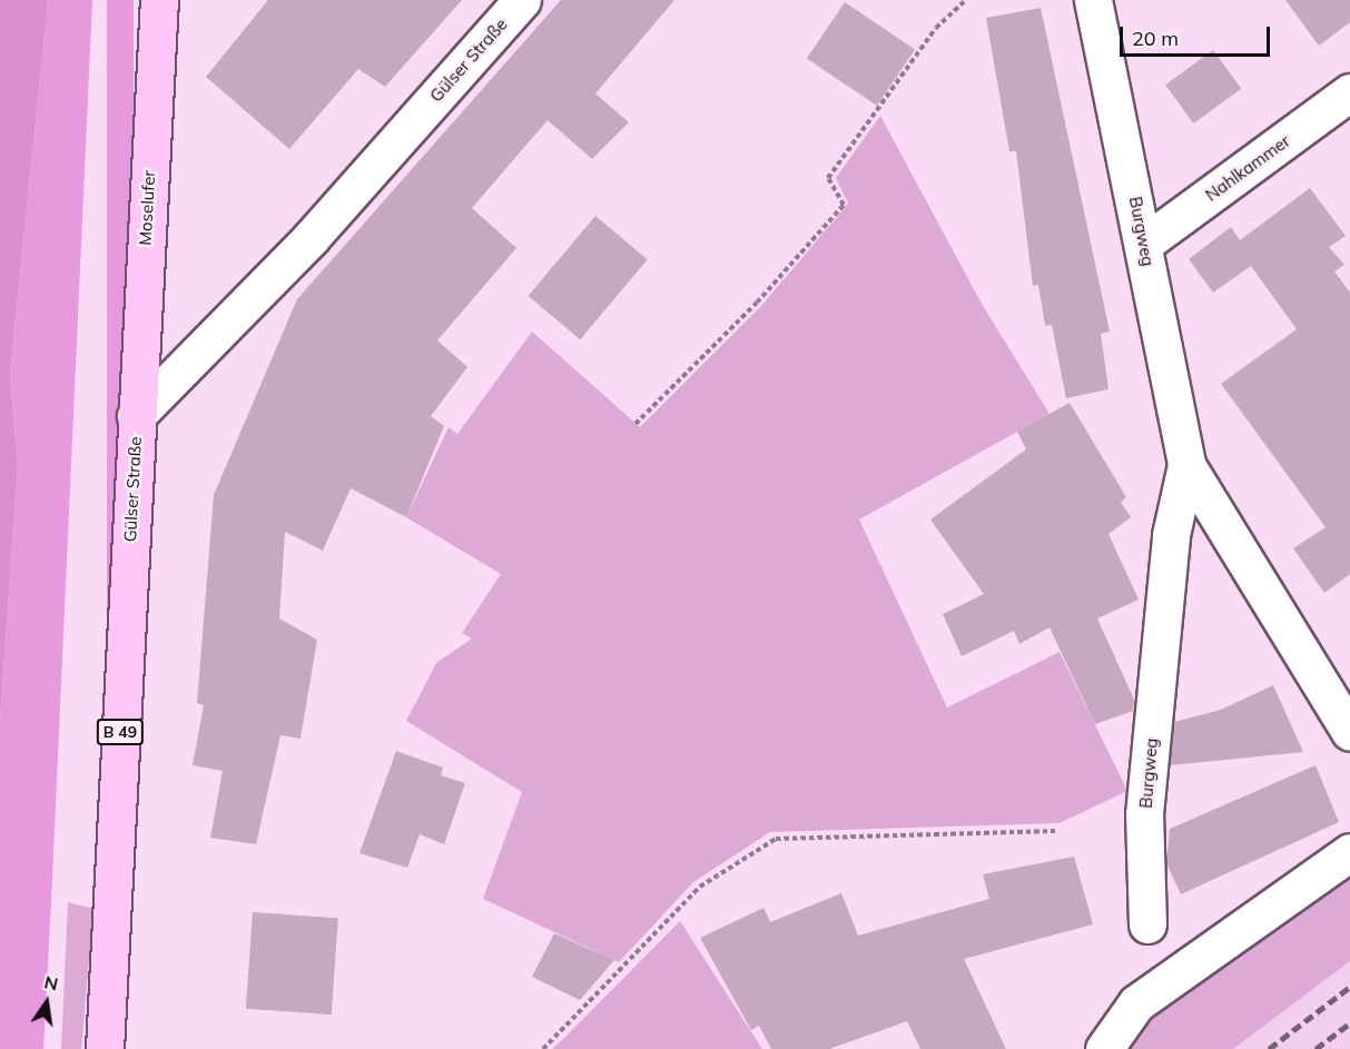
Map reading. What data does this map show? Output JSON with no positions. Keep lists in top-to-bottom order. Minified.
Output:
{"streets":{"main road":["Gülser Straße","Moselufer","B 49"],"street":["Nahlkammer","Burgweg"]},"crossings":[["Gülser Straße","Moselufer"],["Nahlkammer","Burgweg"]],"scale_bar":"20 m","north":"top"}
